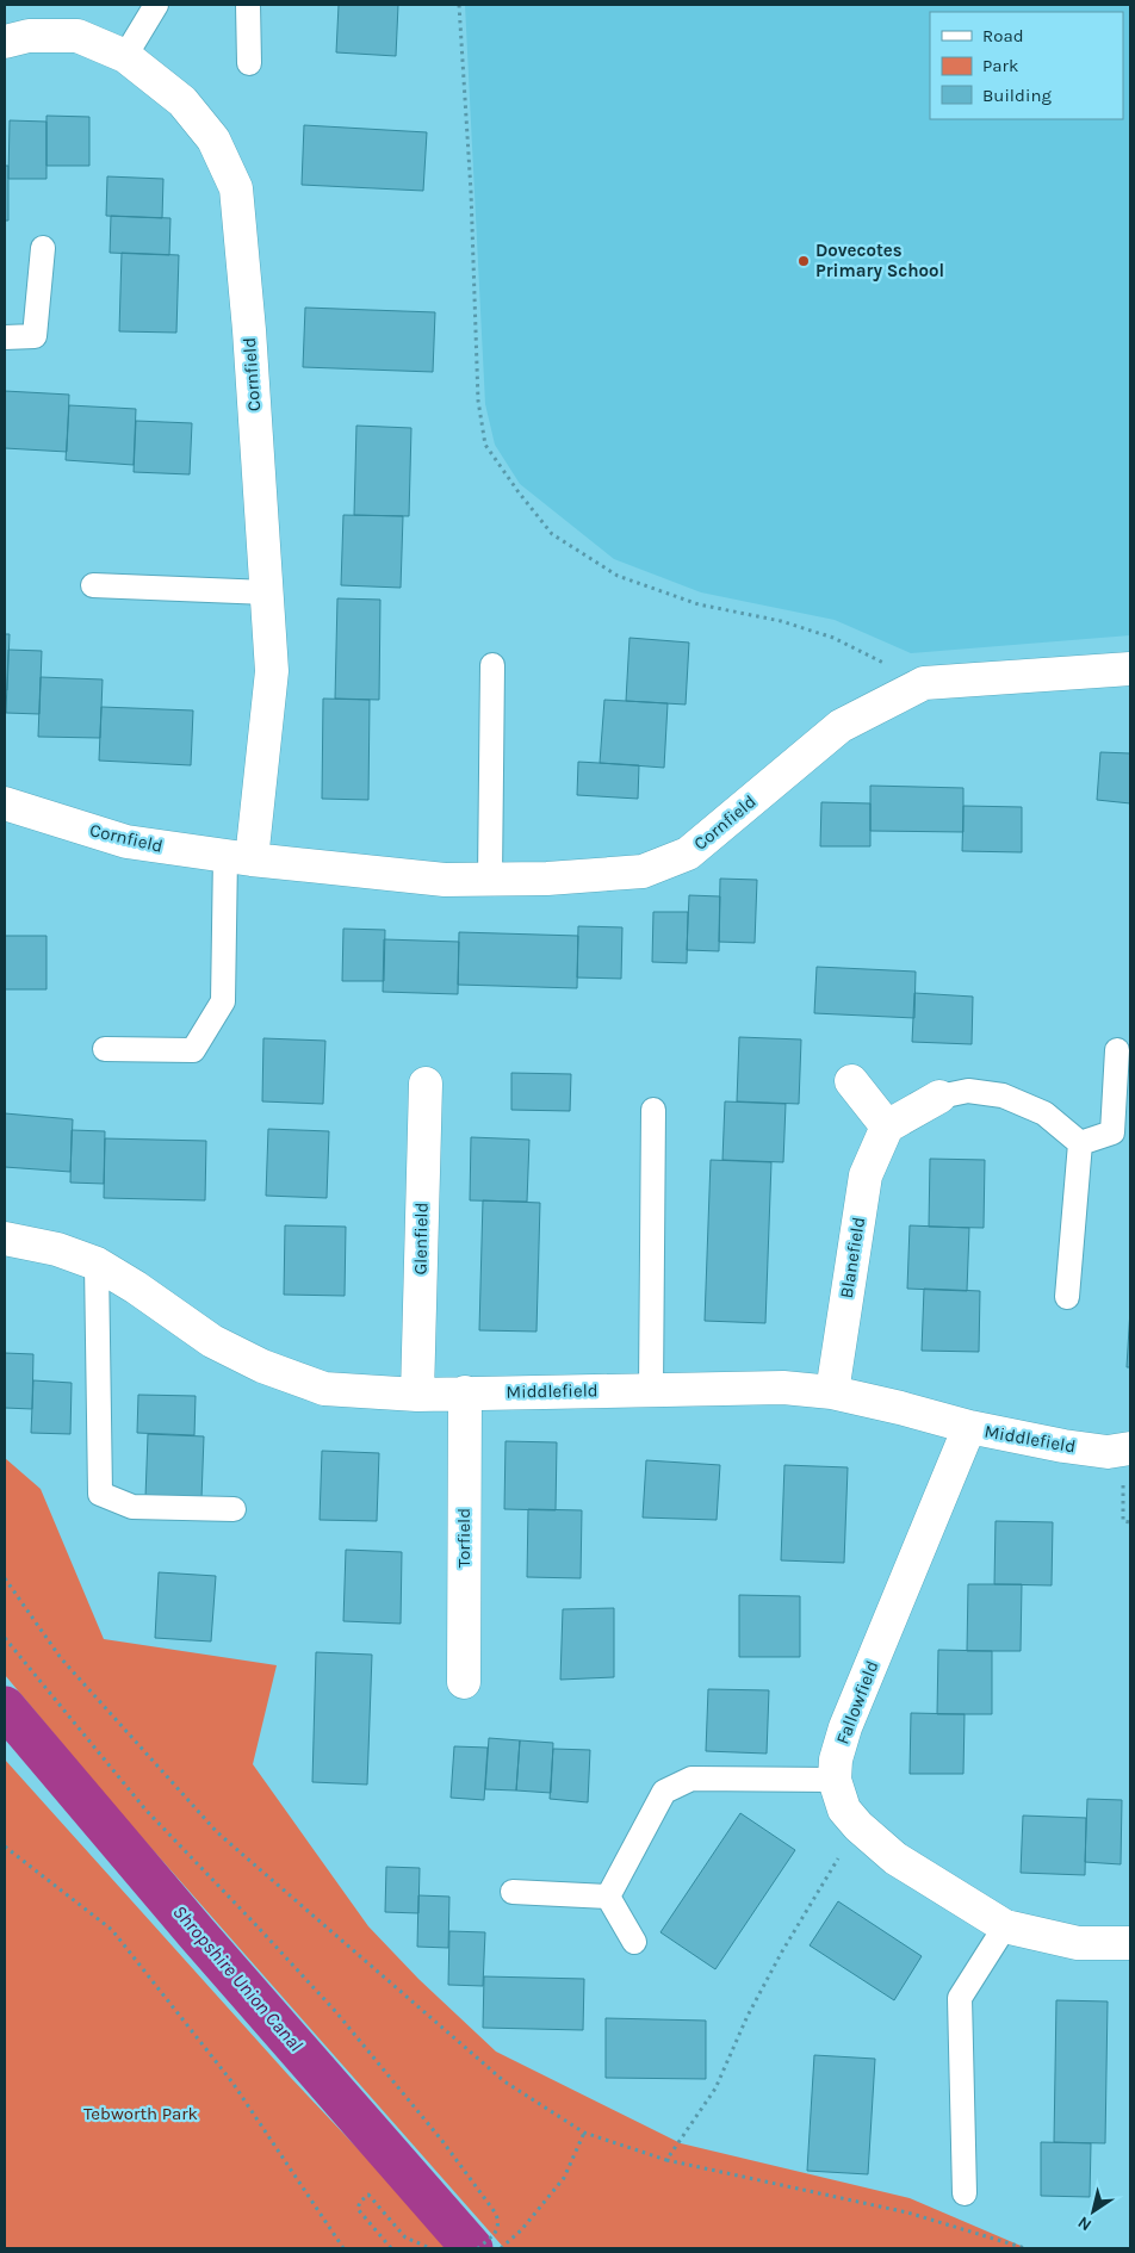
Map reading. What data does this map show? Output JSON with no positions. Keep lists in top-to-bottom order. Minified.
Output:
{"streets":{"street":["Cornfield","Glenfield","Blanefield","Middlefield","Torfield","Fallowfield"]},"crossings":[["Glenfield","Middlefield"],["Blanefield","Middlefield"],["Middlefield","Torfield"],["Middlefield","Fallowfield"]],"water":["Shropshire Union Canal"],"parks":["Tebworth Park"],"places":["Dovecotes Primary School"],"legend":["Road","Park","Building"],"north":"bottom left"}
